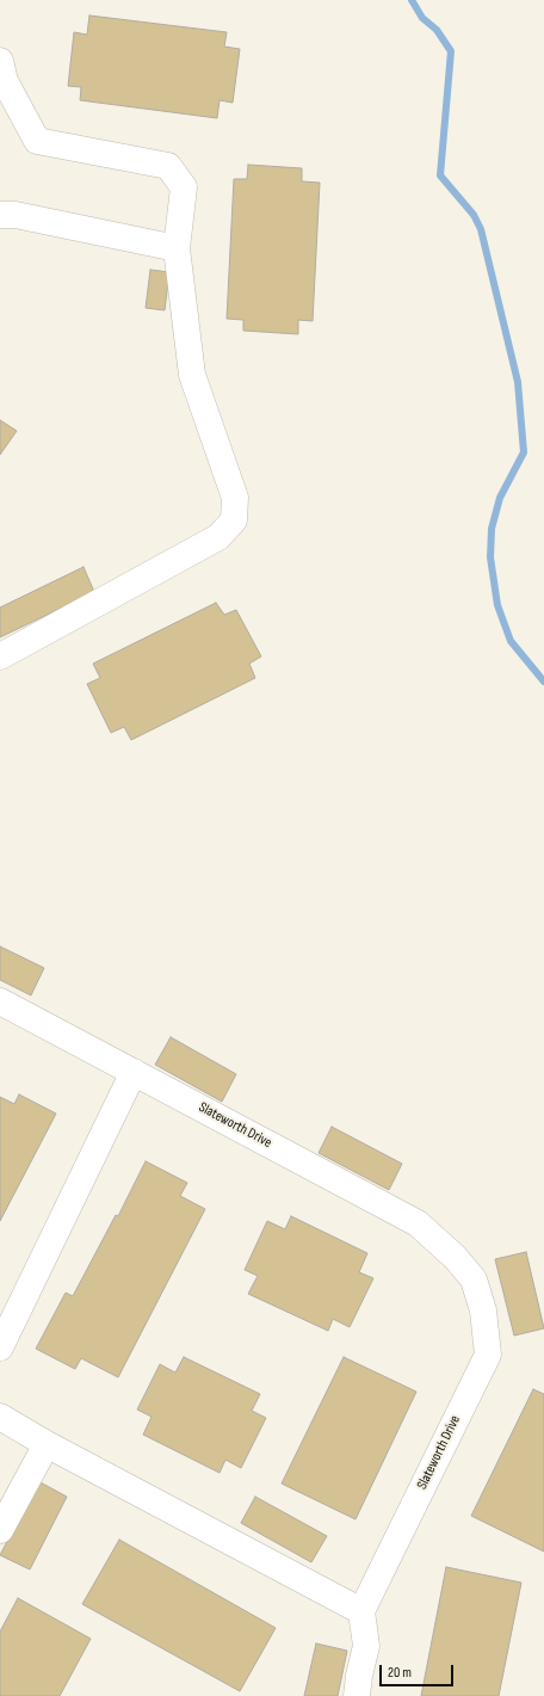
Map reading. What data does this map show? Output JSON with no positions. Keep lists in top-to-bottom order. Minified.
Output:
{"streets":{"street":["Slateworth Drive"]},"scale_bar":"20 m"}
